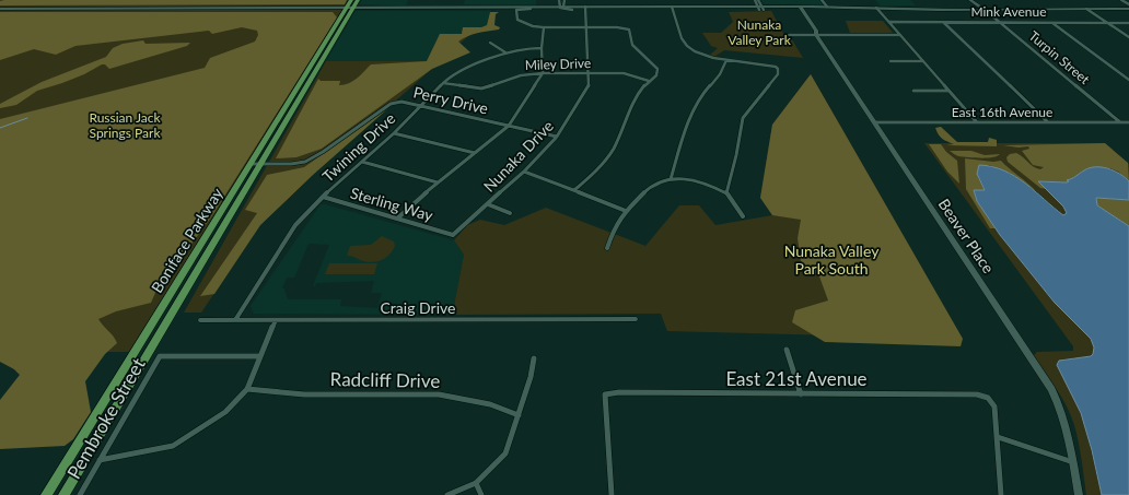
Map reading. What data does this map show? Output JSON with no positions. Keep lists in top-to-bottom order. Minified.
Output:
{"streets":{"main road":["Turpin Street","Beaver Place","Boniface Parkway"],"street":["Mink Avenue","Miley Drive","Perry Drive","East 16th Avenue","Twining Drive","Nunaka Drive","Sterling Way","Craig Drive","East 21st Avenue","Radcliff Drive","Pembroke Street"]},"crossings":[["Mink Avenue","Turpin Street"],["Turpin Street","East 16th Avenue"],["Miley Drive","Twining Drive"],["Miley Drive","Nunaka Drive"],["Perry Drive","Twining Drive"],["Perry Drive","Nunaka Drive"],["Perry Drive","Boniface Parkway"],["East 16th Avenue","Beaver Place"],["Twining Drive","Sterling Way"],["Twining Drive","Craig Drive"],["Nunaka Drive","Sterling Way"]],"parks":["Nunaka Valley Park","Russian Jack Springs Park","Nunaka Valley Park South"]}
